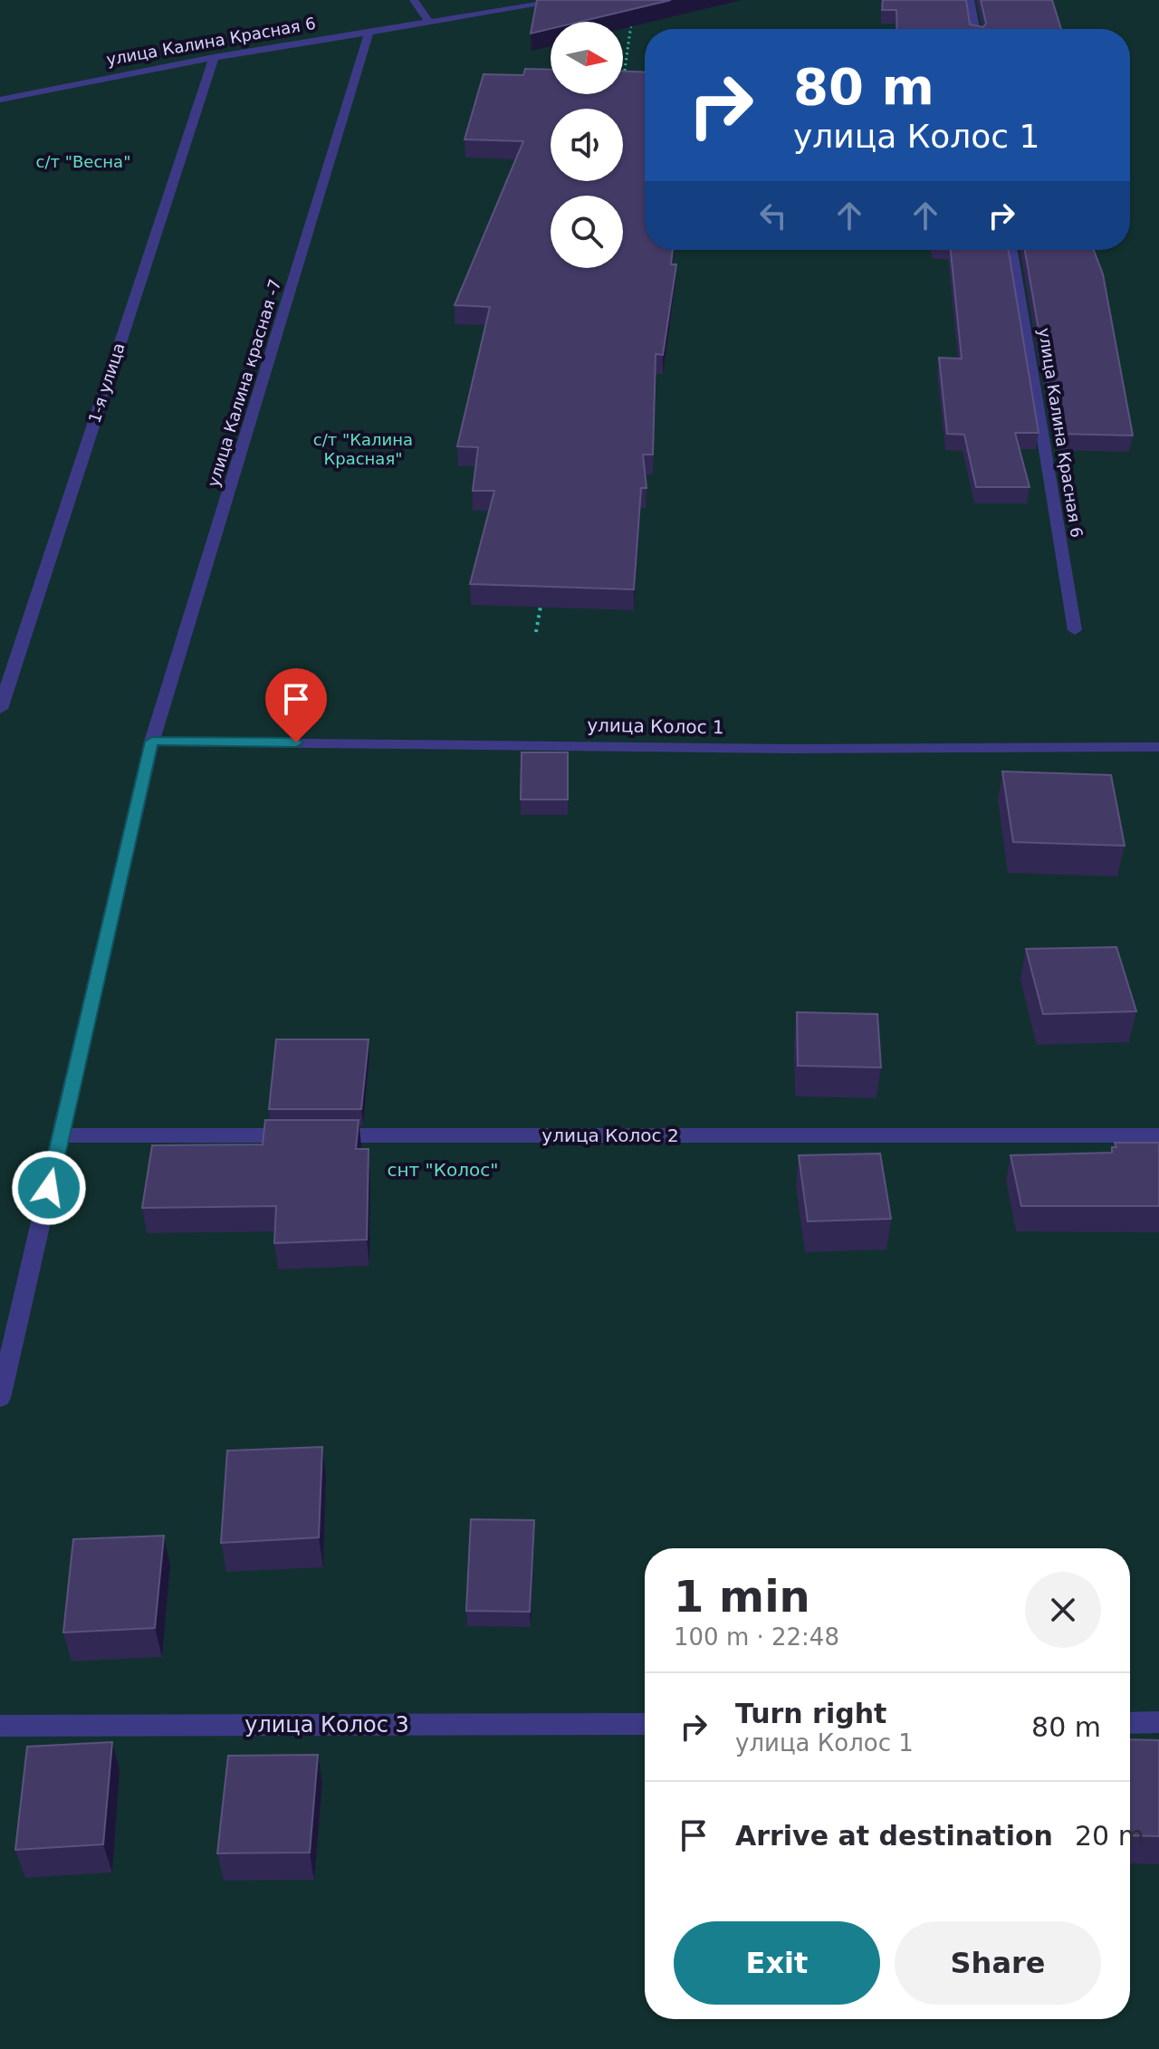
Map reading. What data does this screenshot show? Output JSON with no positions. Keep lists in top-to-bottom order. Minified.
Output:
{"streets":{"street":["улица Калина Красная 6","1-я улица","улица Калина красная -7","улица Колос 1","улица Колос 2","улица Колос 3"]},"crossings":[["улица Калина Красная 6","1-я улица"],["улица Калина Красная 6","улица Калина красная -7"],["улица Калина красная -7","улица Колос 1"]],"parks":["с/т \"Весна\"","с/т \"Калина Красная\"","снт \"Колос\""],"north":"right","page":{"turn":["80 m","улица Колос 1"],"heading":["1 min","100 m · 22:48"],"list":[{"name":"Turn right","note":"улица Колос 1","value":"80 m"},{"name":"Arrive at destination","value":"20 m"}],"buttons":["Exit","Share"]}}
